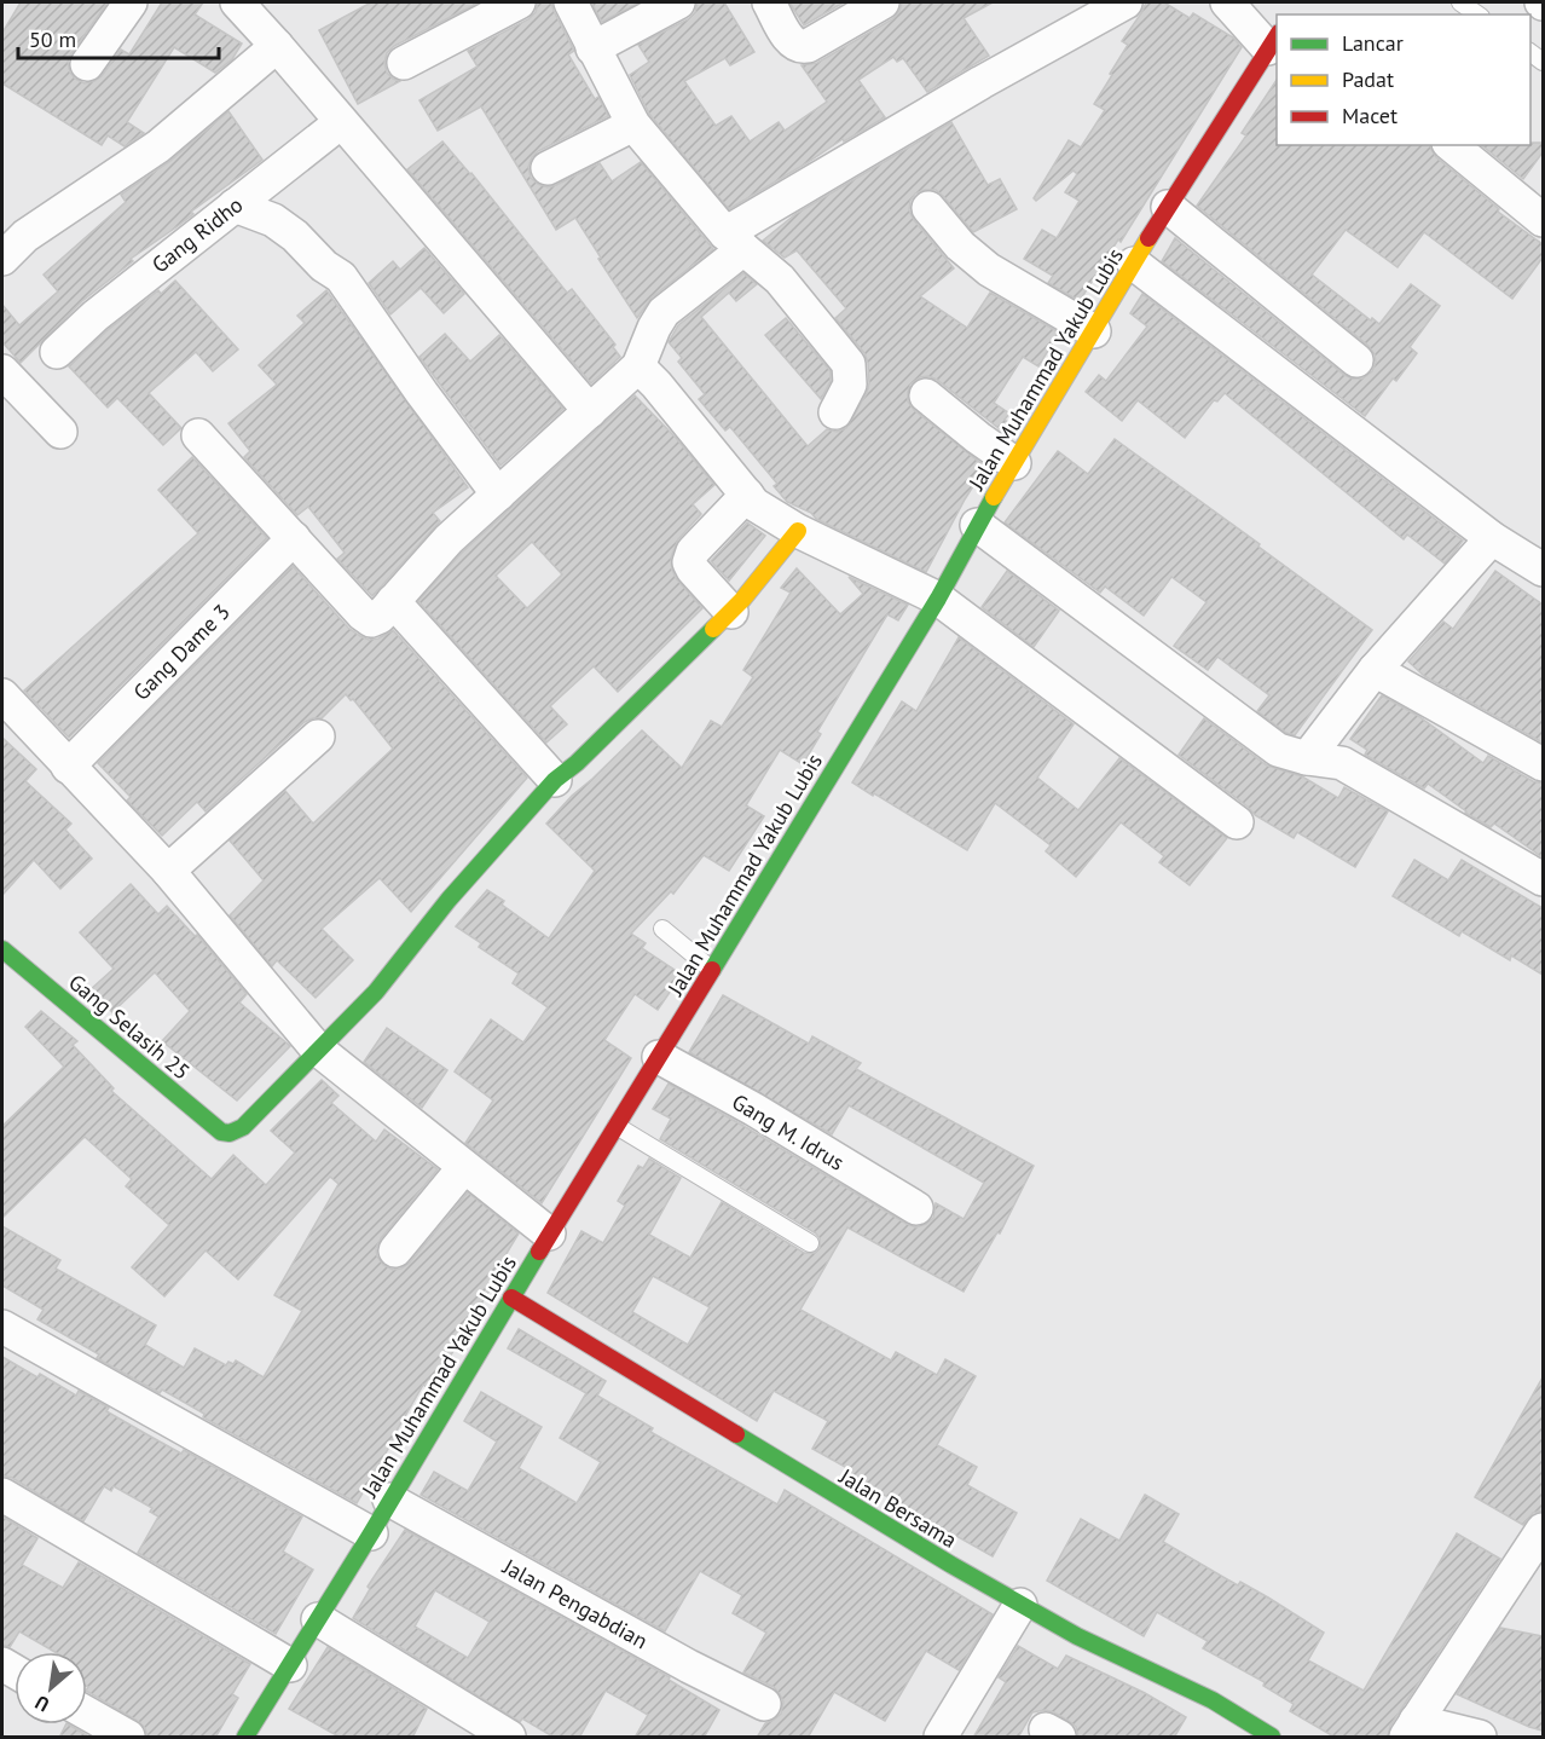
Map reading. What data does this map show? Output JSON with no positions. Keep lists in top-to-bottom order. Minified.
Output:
{"streets":{"main road":["Jalan Muhammad Yakub Lubis","Gang Selasih 25","Jalan Bersama"],"street":["Gang Ridho","Gang Dame 3","Gang M. Idrus","Jalan Pengabdian"]},"crossings":[["Jalan Muhammad Yakub Lubis","Gang M. Idrus"],["Jalan Muhammad Yakub Lubis","Jalan Bersama"],["Jalan Muhammad Yakub Lubis","Jalan Pengabdian"]],"legend":["Lancar","Padat","Macet"],"scale_bar":"50 m","north":"bottom left"}
